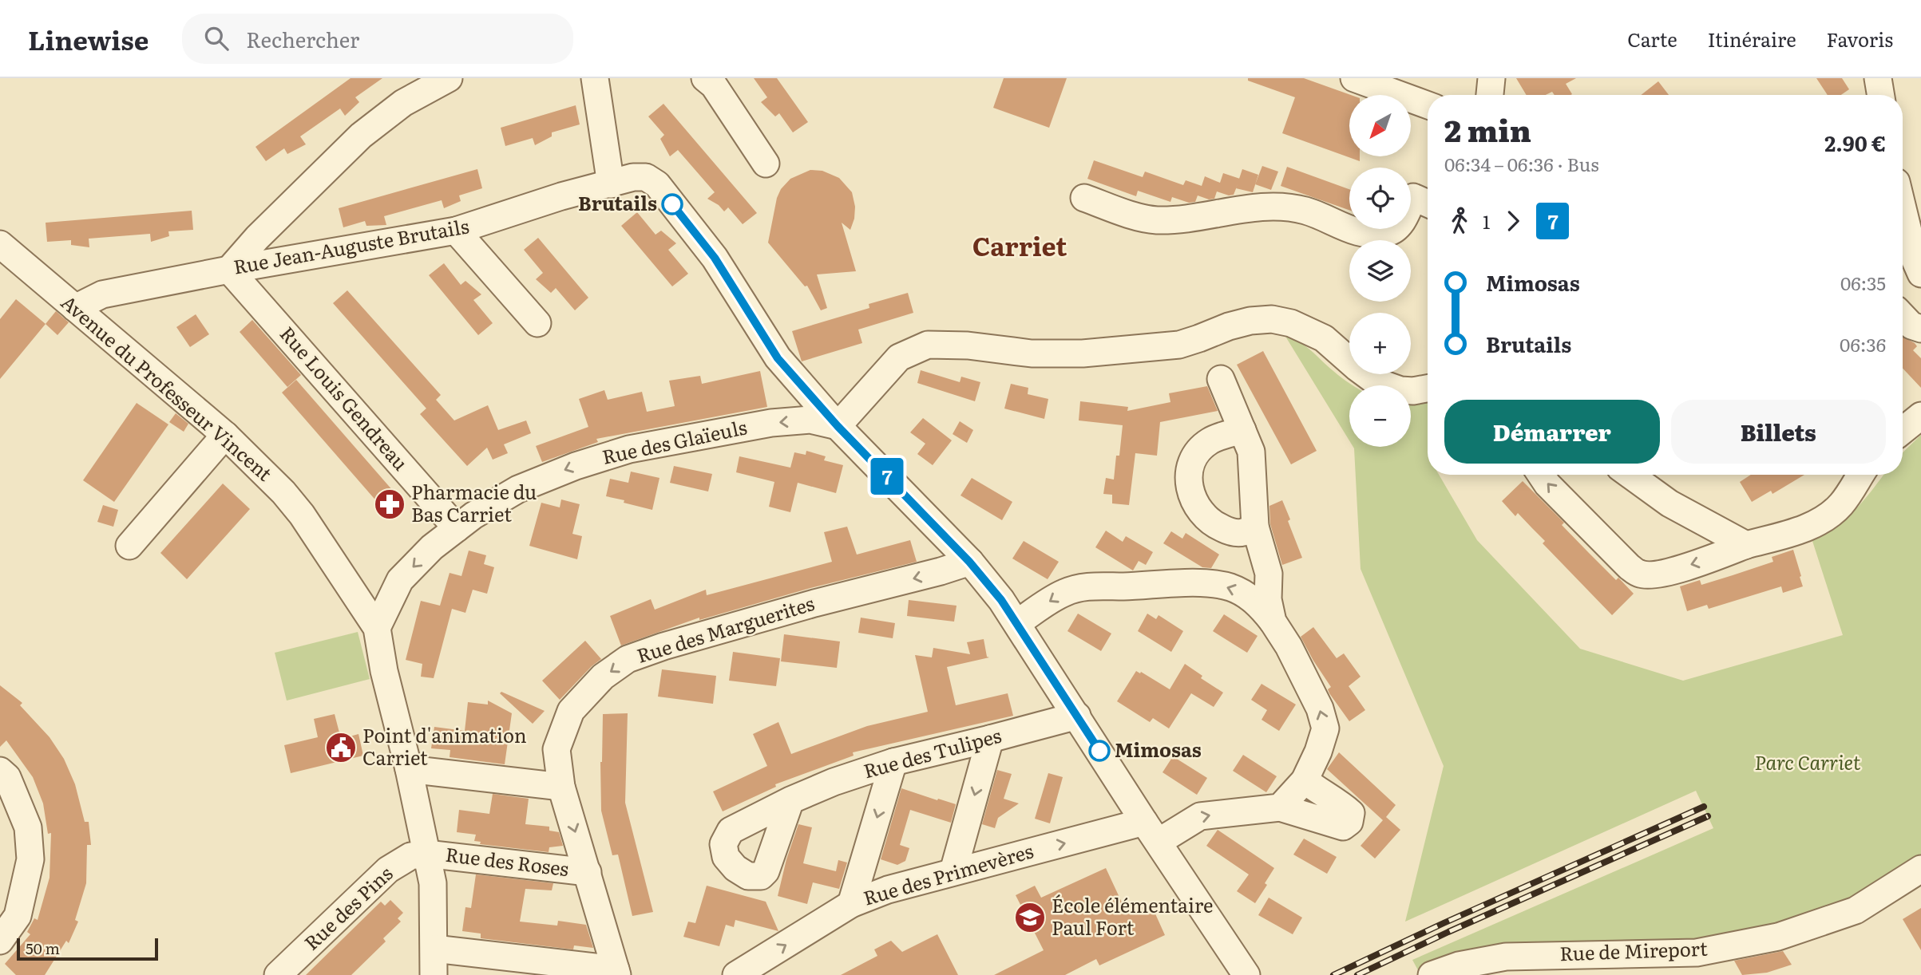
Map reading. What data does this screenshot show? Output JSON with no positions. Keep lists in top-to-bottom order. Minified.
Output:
{"streets":{"street":["Rue Jean-Auguste Brutails","Avenue du Professeur Vincent","Rue Louis Gendreau","Rue des Glaïeuls","Rue des Marguerites","Rue des Tulipes","Rue des Roses","Rue des Primevères","Rue des Pins","Rue de Mireport"]},"crossings":[["Rue Jean-Auguste Brutails","Avenue du Professeur Vincent"],["Rue Jean-Auguste Brutails","Rue Louis Gendreau"],["Rue Jean-Auguste Brutails","Rue des Glaïeuls"],["Rue Jean-Auguste Brutails","Rue des Marguerites"],["Rue Jean-Auguste Brutails","Rue des Tulipes"],["Rue Jean-Auguste Brutails","Rue des Primevères"],["Avenue du Professeur Vincent","Rue des Glaïeuls"],["Rue Louis Gendreau","Rue des Glaïeuls"],["Rue des Marguerites","Rue des Roses"],["Rue des Roses","Rue des Pins"]],"one_way":["Rue des Glaïeuls","Rue des Marguerites","Rue des Primevères"],"districts":["Carriet"],"parks":["Parc Carriet"],"places":{"other":["Brutails","Mimosas"],"pharmacy":["Pharmacie du Bas Carriet"],"public building":["Point d'animation Carriet"],"school or university":["École élémentaire Paul Fort"]},"lines":["bus line 7"],"scale_bar":"50 m","north":"bottom left","page":{"header":"Linewise","search":"Rechercher","nav":["Carte","Itinéraire","Favoris"],"on_map":"7","map_buttons":["+","−"],"heading":["2 min","06:34 – 06:36 · Bus","2.90 €"],"legs":["1","7"],"list":[{"name":"Mimosas","value":"06:35"},{"name":"Brutails","value":"06:36"}],"buttons":["Démarrer","Billets"],"scale":"50 m"}}
